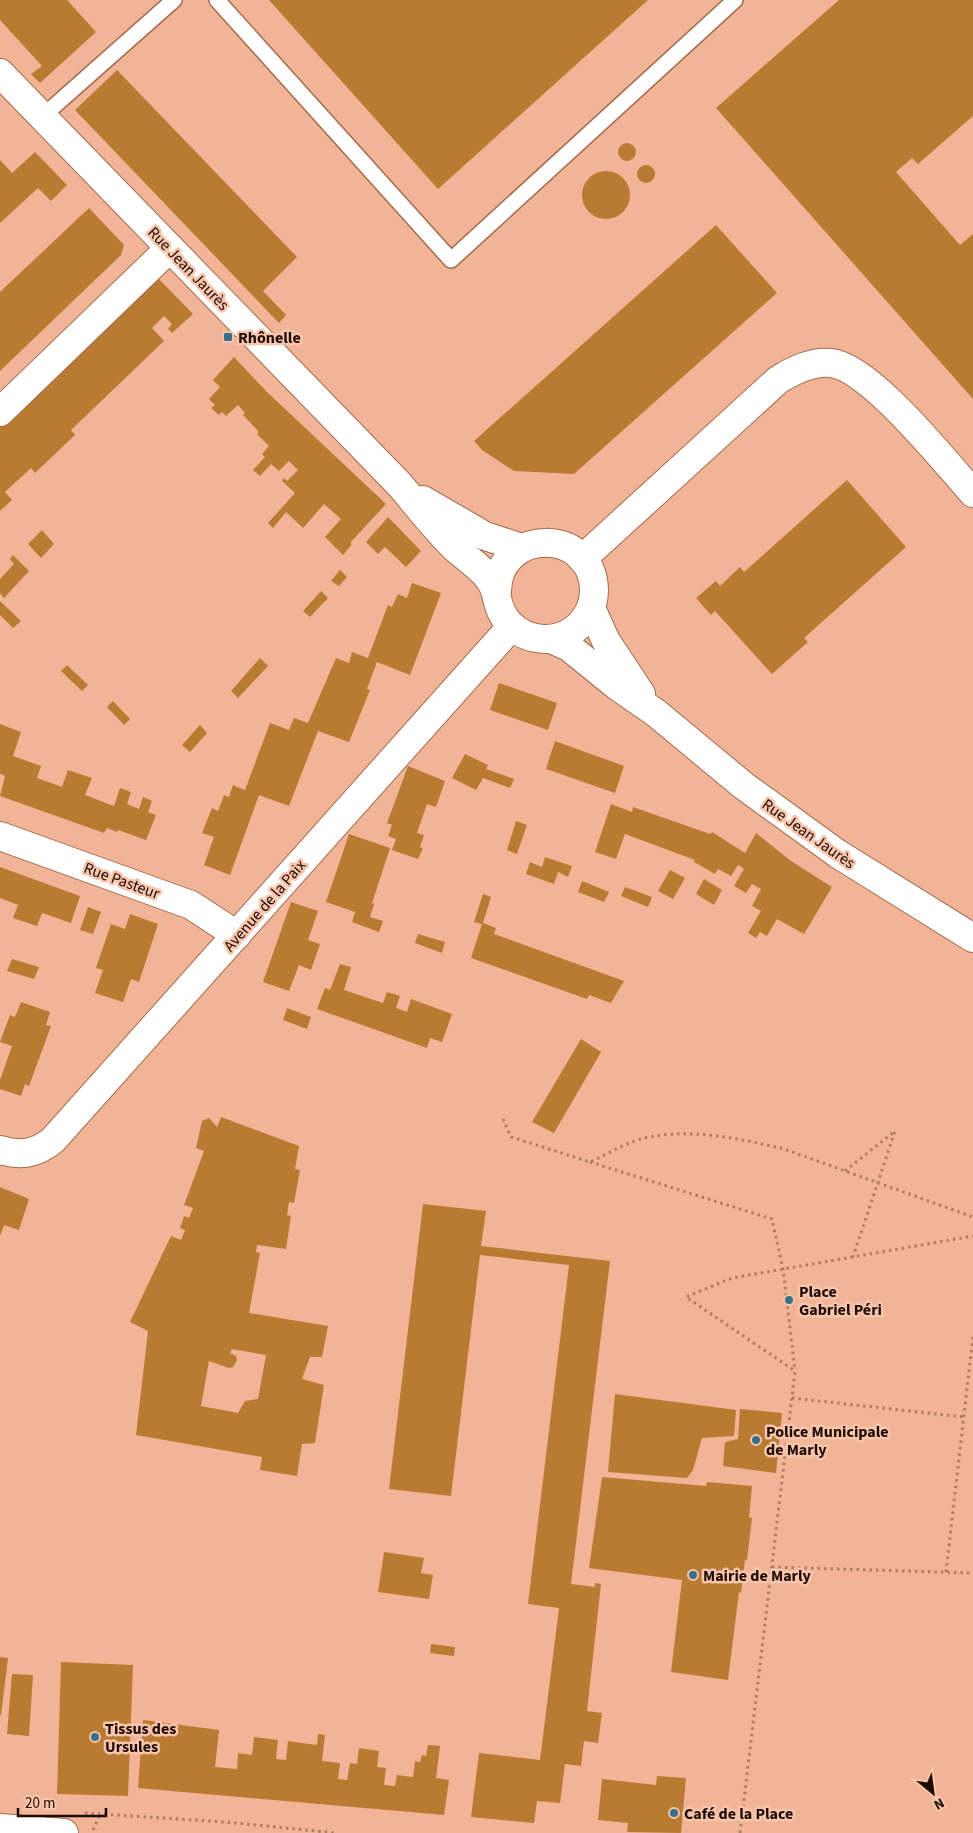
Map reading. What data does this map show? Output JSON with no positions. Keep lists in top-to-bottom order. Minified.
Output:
{"streets":{"main road":["Rue Jean Jaurès","Rue Pasteur","Avenue de la Paix"]},"crossings":[["Rue Jean Jaurès","Avenue de la Paix"],["Rue Pasteur","Avenue de la Paix"]],"places":{"transit":["Rhônelle"],"other":["Place Gabriel Péri","Police Municipale de Marly","Mairie de Marly","Tissus des Ursules","Café de la Place"]},"scale_bar":"20 m","north":"bottom right"}
